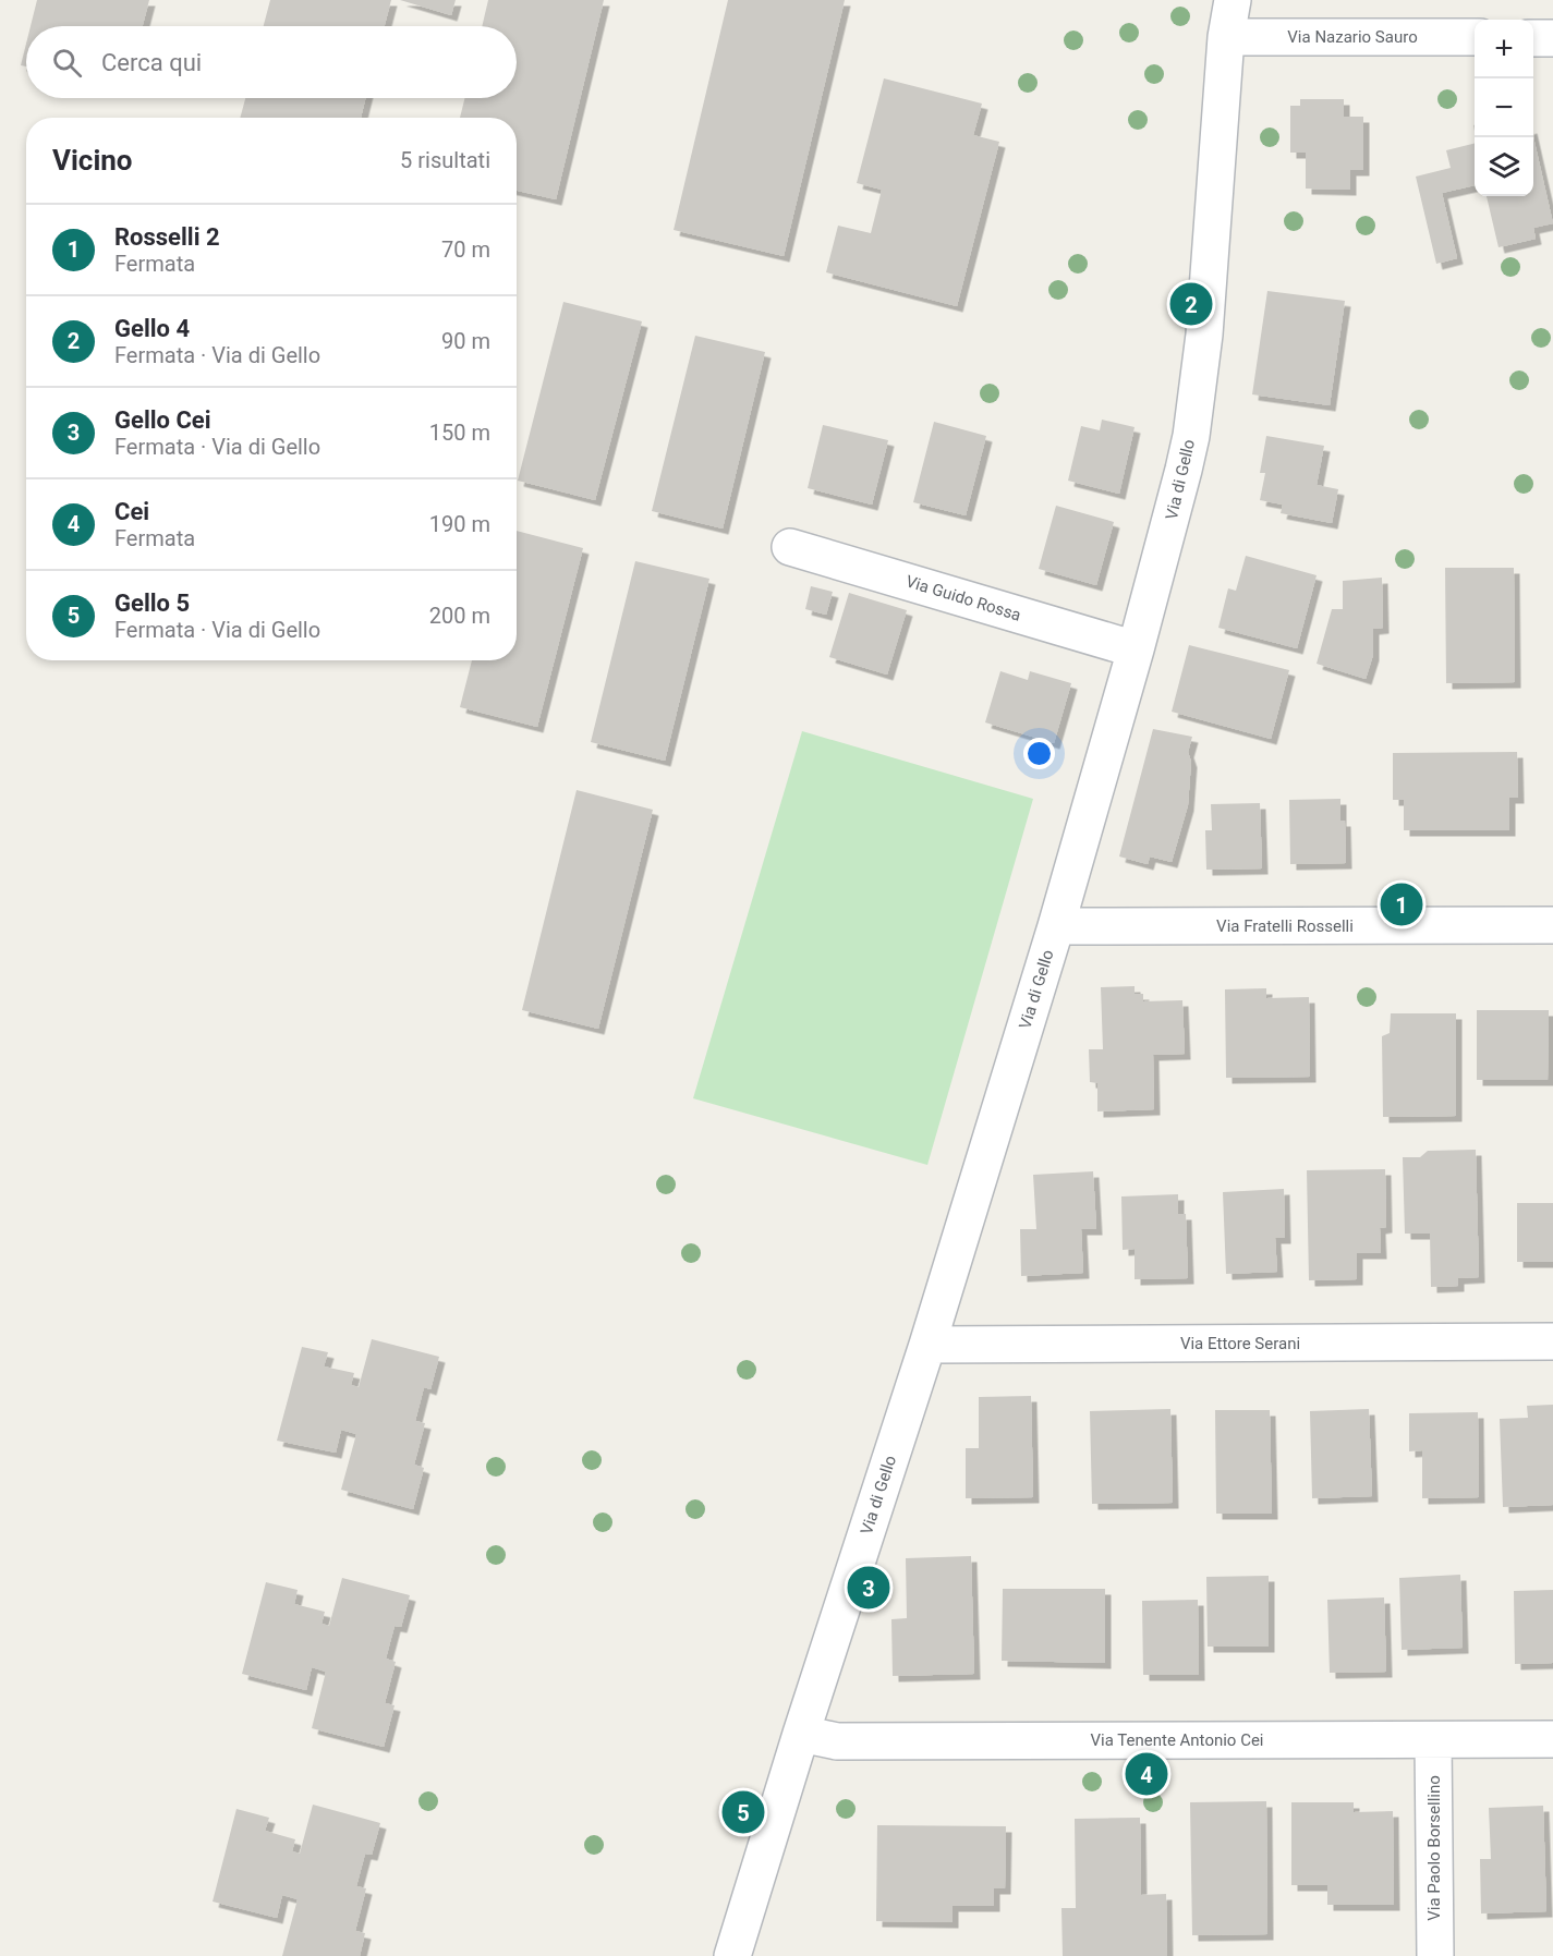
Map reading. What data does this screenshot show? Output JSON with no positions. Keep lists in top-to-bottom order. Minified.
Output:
{"streets":{"street":["Via Nazario Sauro","Via di Gello","Via Guido Rossa","Via Fratelli Rosselli","Via Ettore Serani","Via Tenente Antonio Cei","Via Paolo Borsellino"]},"crossings":[["Via Nazario Sauro","Via di Gello"],["Via di Gello","Via Guido Rossa"],["Via di Gello","Via Fratelli Rosselli"],["Via di Gello","Via Ettore Serani"],["Via di Gello","Via Tenente Antonio Cei"],["Via Tenente Antonio Cei","Via Paolo Borsellino"]],"page":{"map_buttons":["+","−"],"search":"Cerca qui","heading":["Vicino","5 risultati"],"list":[{"mark":"1","name":"Rosselli 2","note":"Fermata","value":"70 m"},{"mark":"2","name":"Gello 4","note":"Fermata · Via di Gello","value":"90 m"},{"mark":"3","name":"Gello Cei","note":"Fermata · Via di Gello","value":"150 m"},{"mark":"4","name":"Cei","note":"Fermata","value":"190 m"},{"mark":"5","name":"Gello 5","note":"Fermata · Via di Gello","value":"200 m"}],"pins":["2","1","3","4","5"]}}
